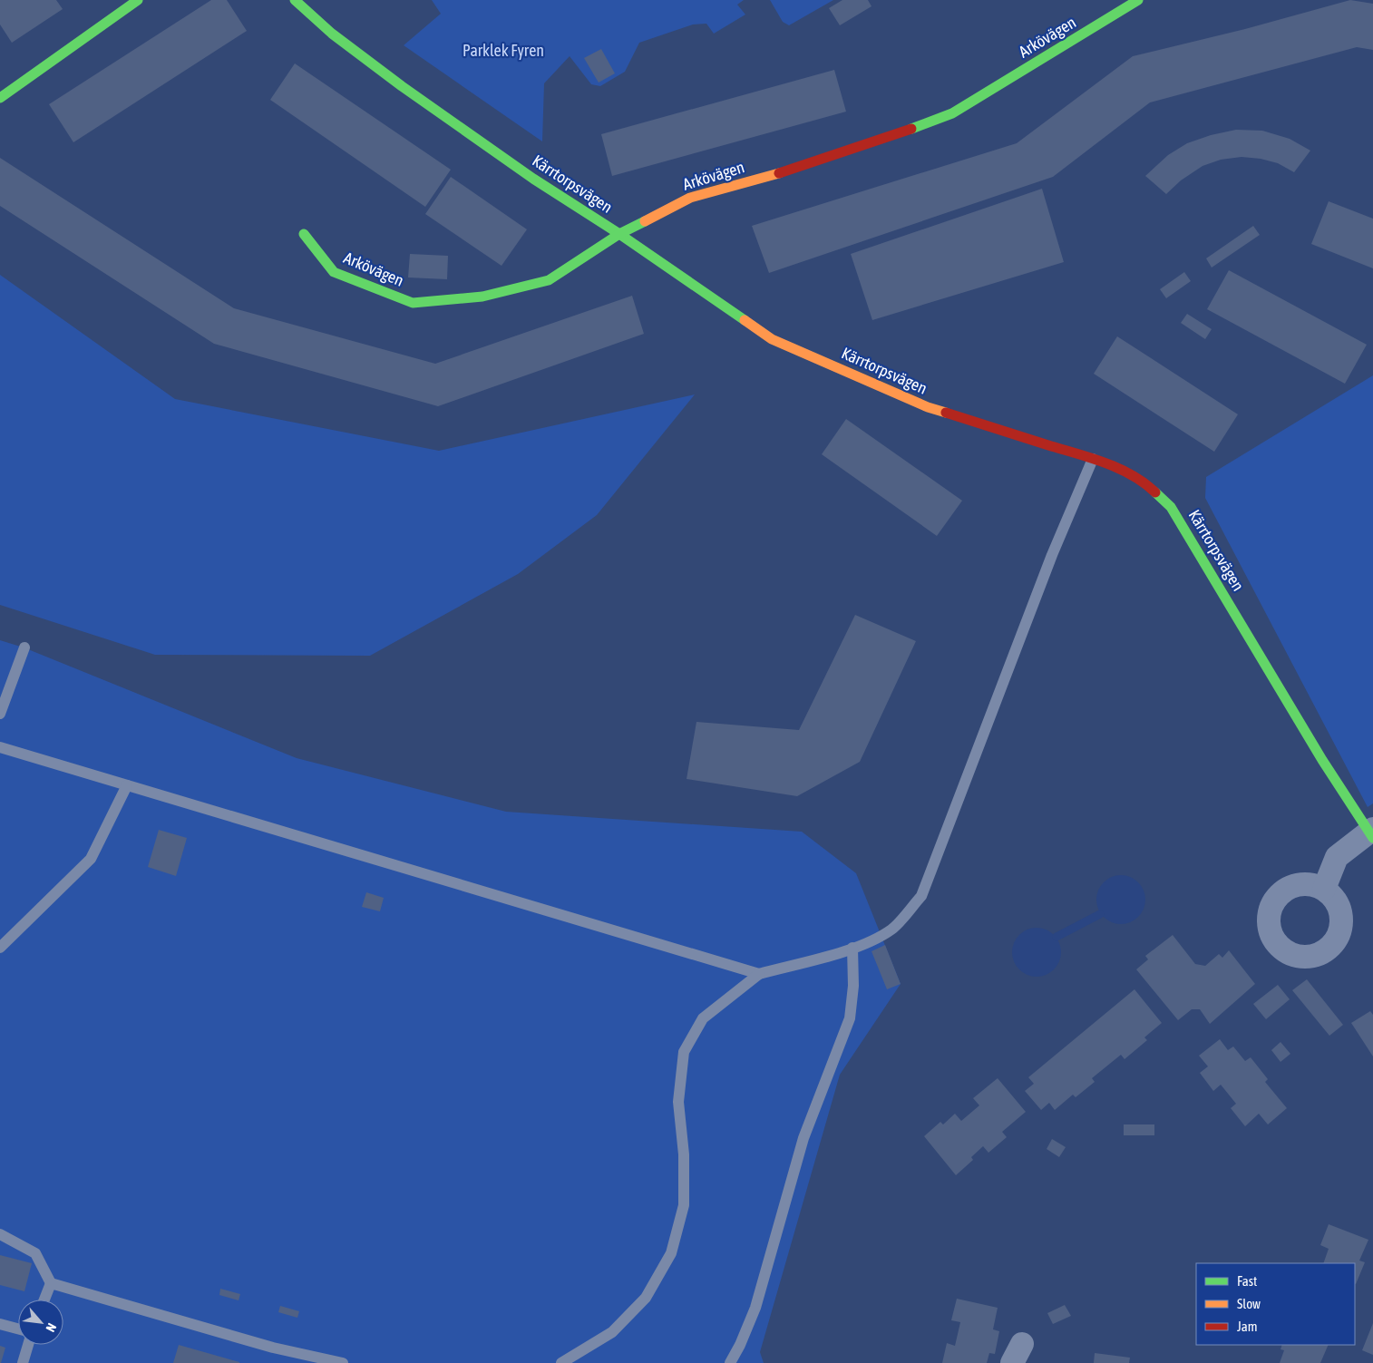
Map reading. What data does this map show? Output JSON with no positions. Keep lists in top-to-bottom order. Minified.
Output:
{"streets":{"street":["Arkövägen","Kärrtorpsvägen"]},"crossings":[["Arkövägen","Kärrtorpsvägen"]],"parks":["Parklek Fyren"],"legend":["Fast","Slow","Jam"],"north":"bottom right"}
